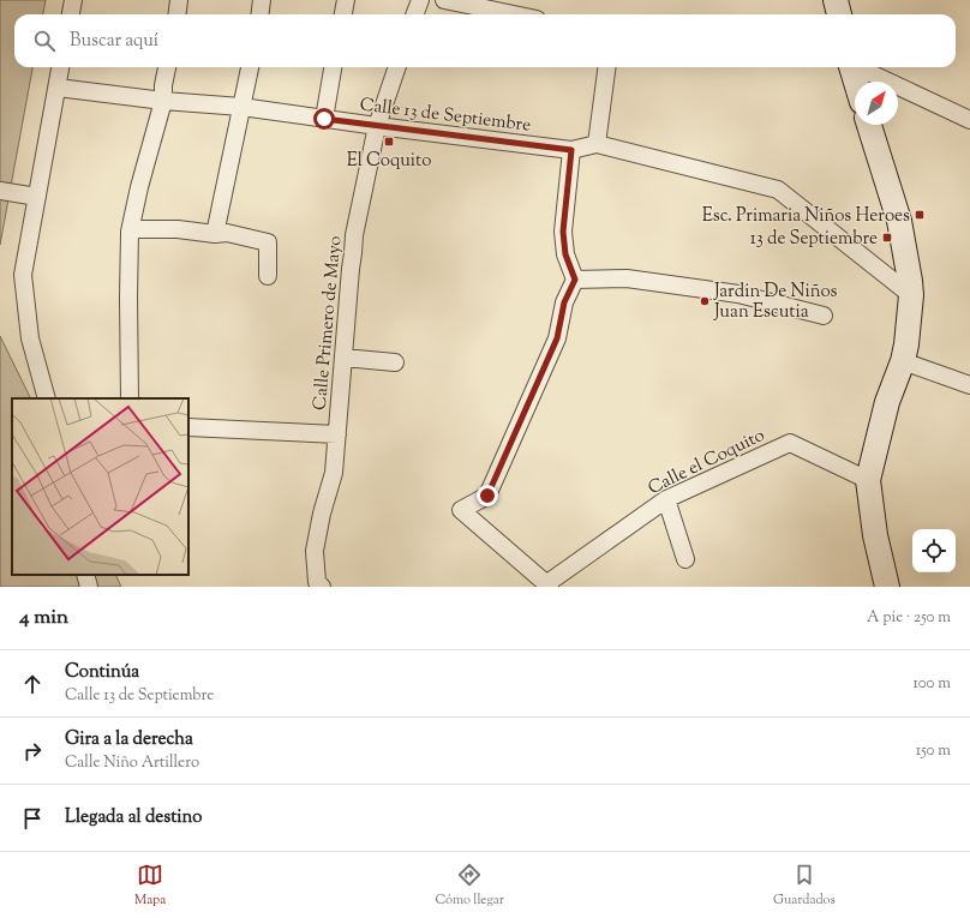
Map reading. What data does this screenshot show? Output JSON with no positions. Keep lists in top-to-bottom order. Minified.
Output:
{"streets":{"street":["Calle 13 de Septiembre","Calle Primero de Mayo","Calle el Coquito"]},"crossings":[["Calle 13 de Septiembre","Calle Primero de Mayo"]],"places":{"transit":["El Coquito","Esc. Primaria Niños Heroes","13 de Septiembre"],"other":["Jardin De Niños Juan Escutia"]},"north":"top right","page":{"search":"Buscar aquí","heading":["4 min","A pie · 250 m"],"list":[["Continúa","Calle 13 de Septiembre","100 m"],["Gira a la derecha","Calle Niño Artillero","150 m"],"Llegada al destino"],"nav":["Mapa","Cómo llegar","Guardados"]}}
